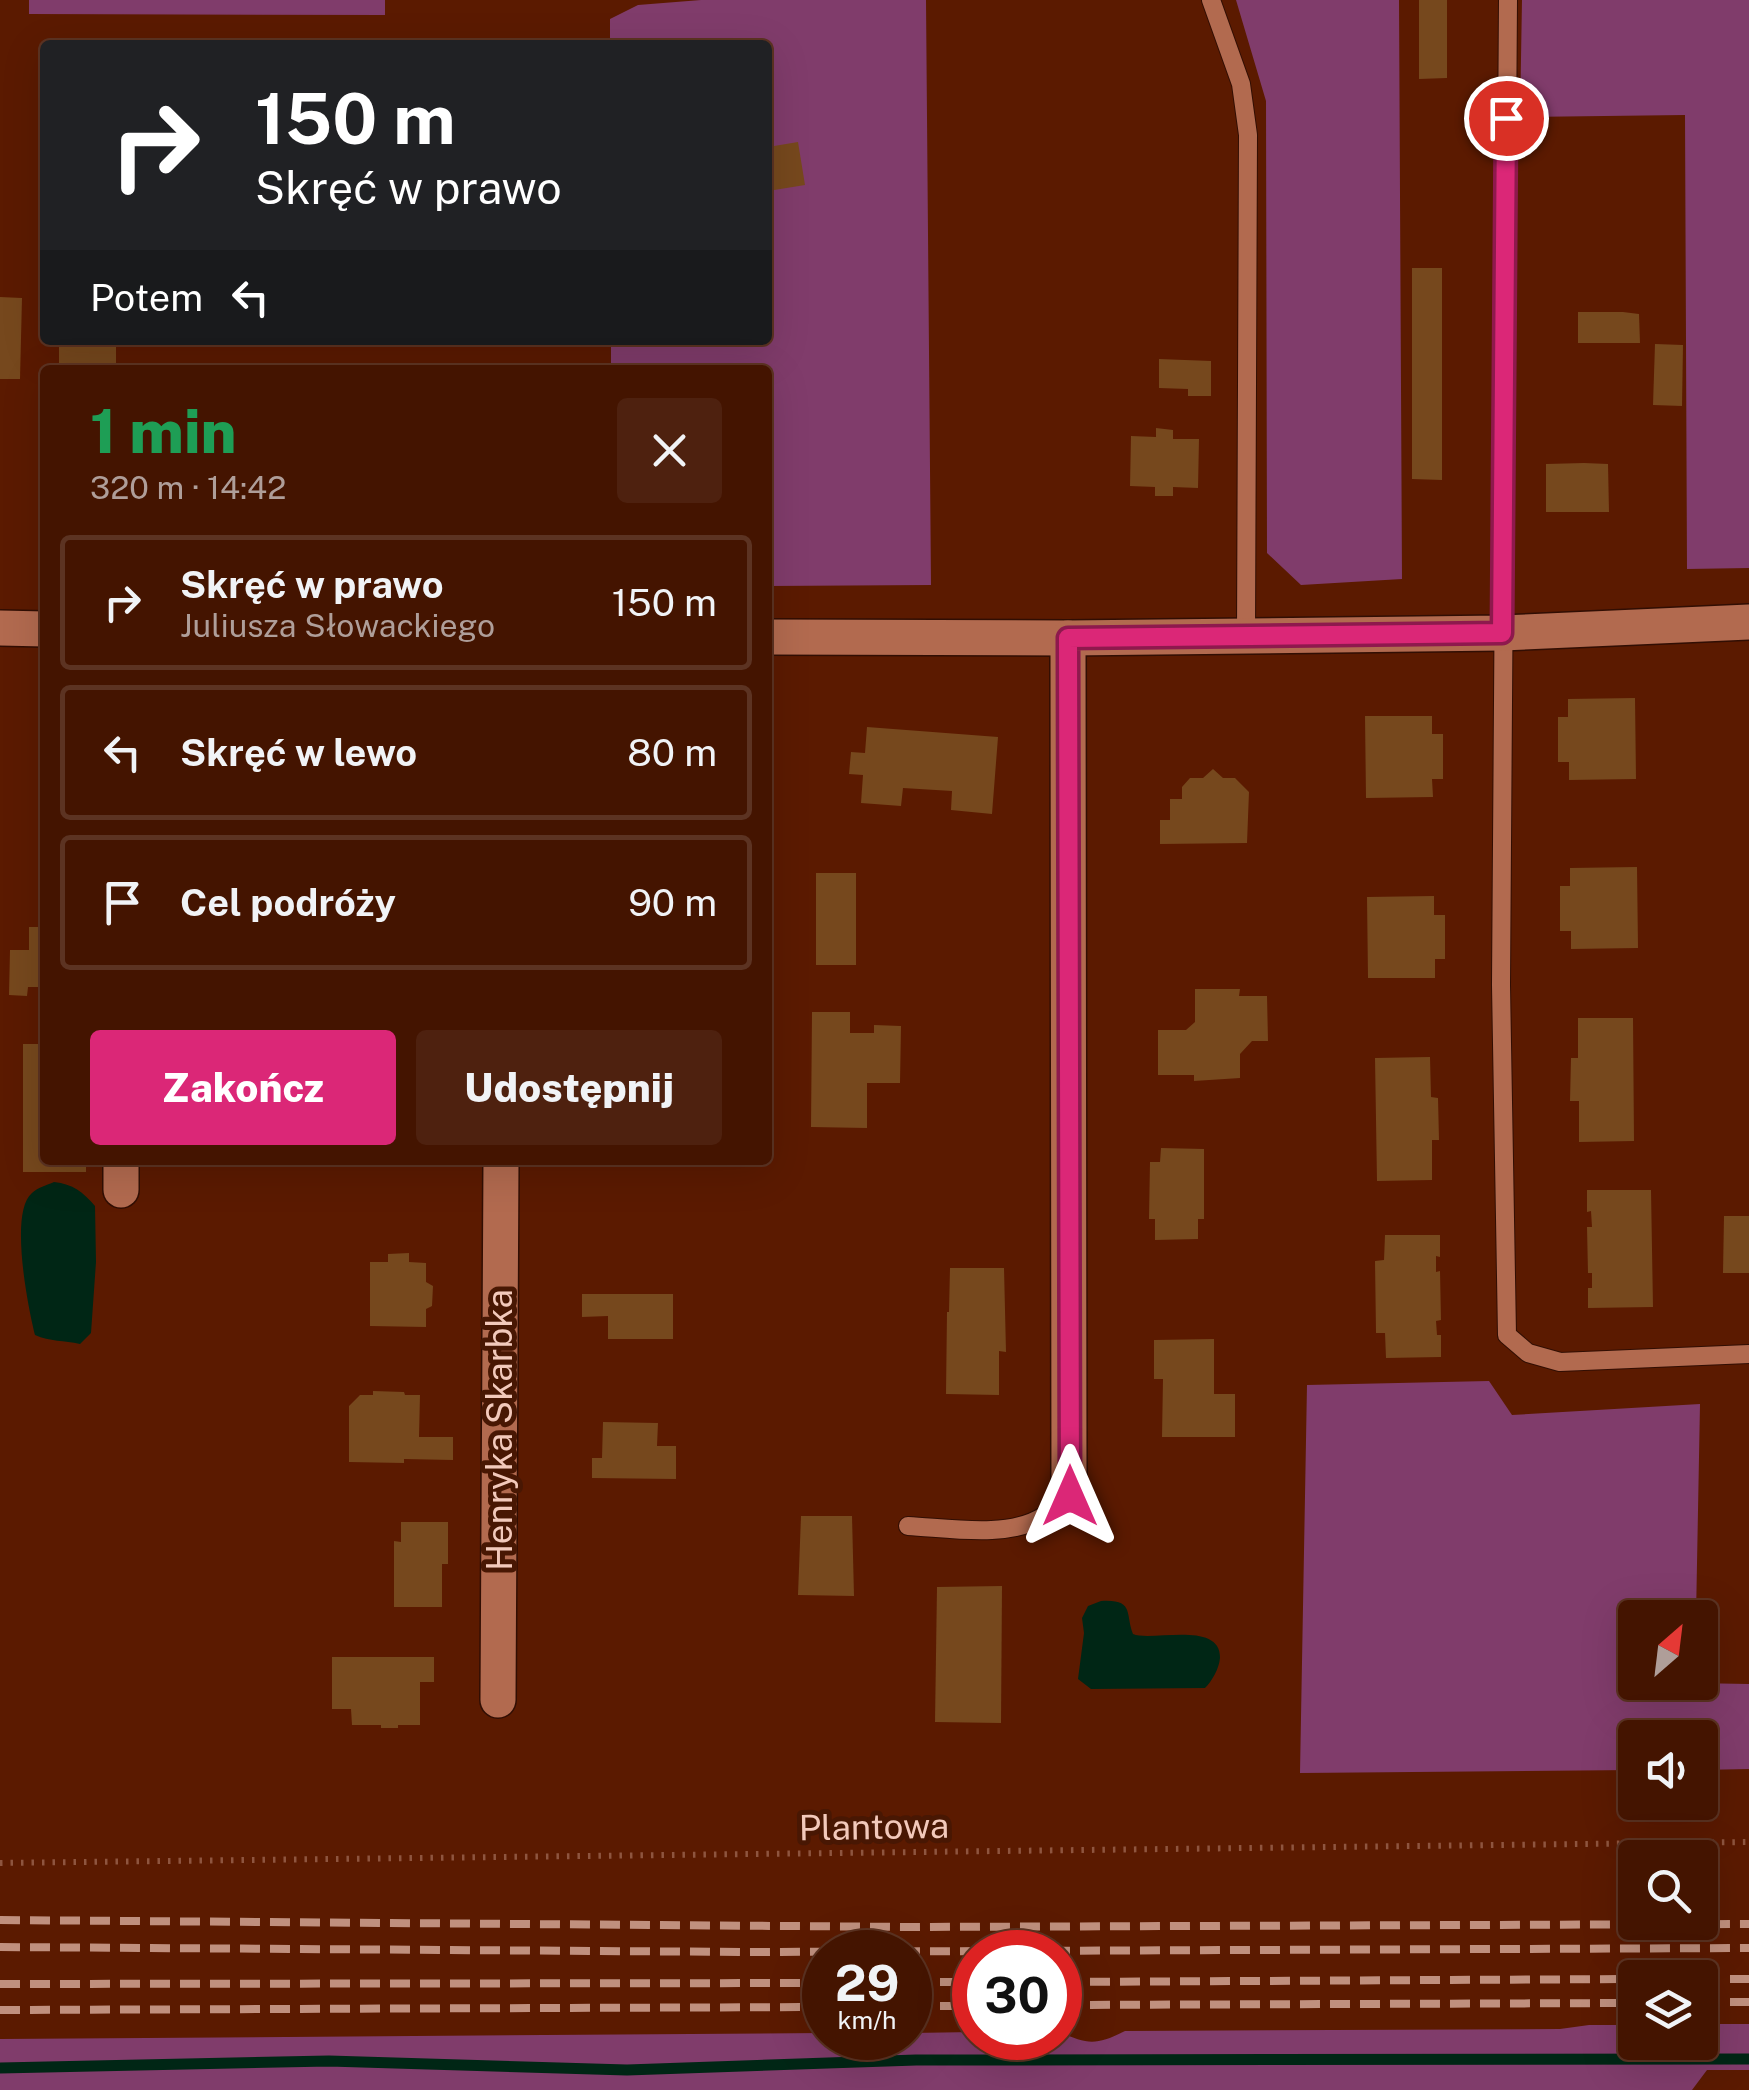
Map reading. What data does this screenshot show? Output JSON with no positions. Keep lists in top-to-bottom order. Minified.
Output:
{"streets":{"street":["Henryka Skarbka"],"path":["Plantowa"]},"north":"top right","page":{"turn":["150 m","Skręć w prawo"],"then":"Potem","heading":["1 min","320 m · 14:42"],"list":[{"name":"Skręć w prawo","note":"Juliusza Słowackiego","value":"150 m"},{"name":"Skręć w lewo","value":"80 m"},{"name":"Cel podróży","value":"90 m"}],"buttons":["Zakończ","Udostępnij"],"speed":"29 km/h","limit":"30"}}
